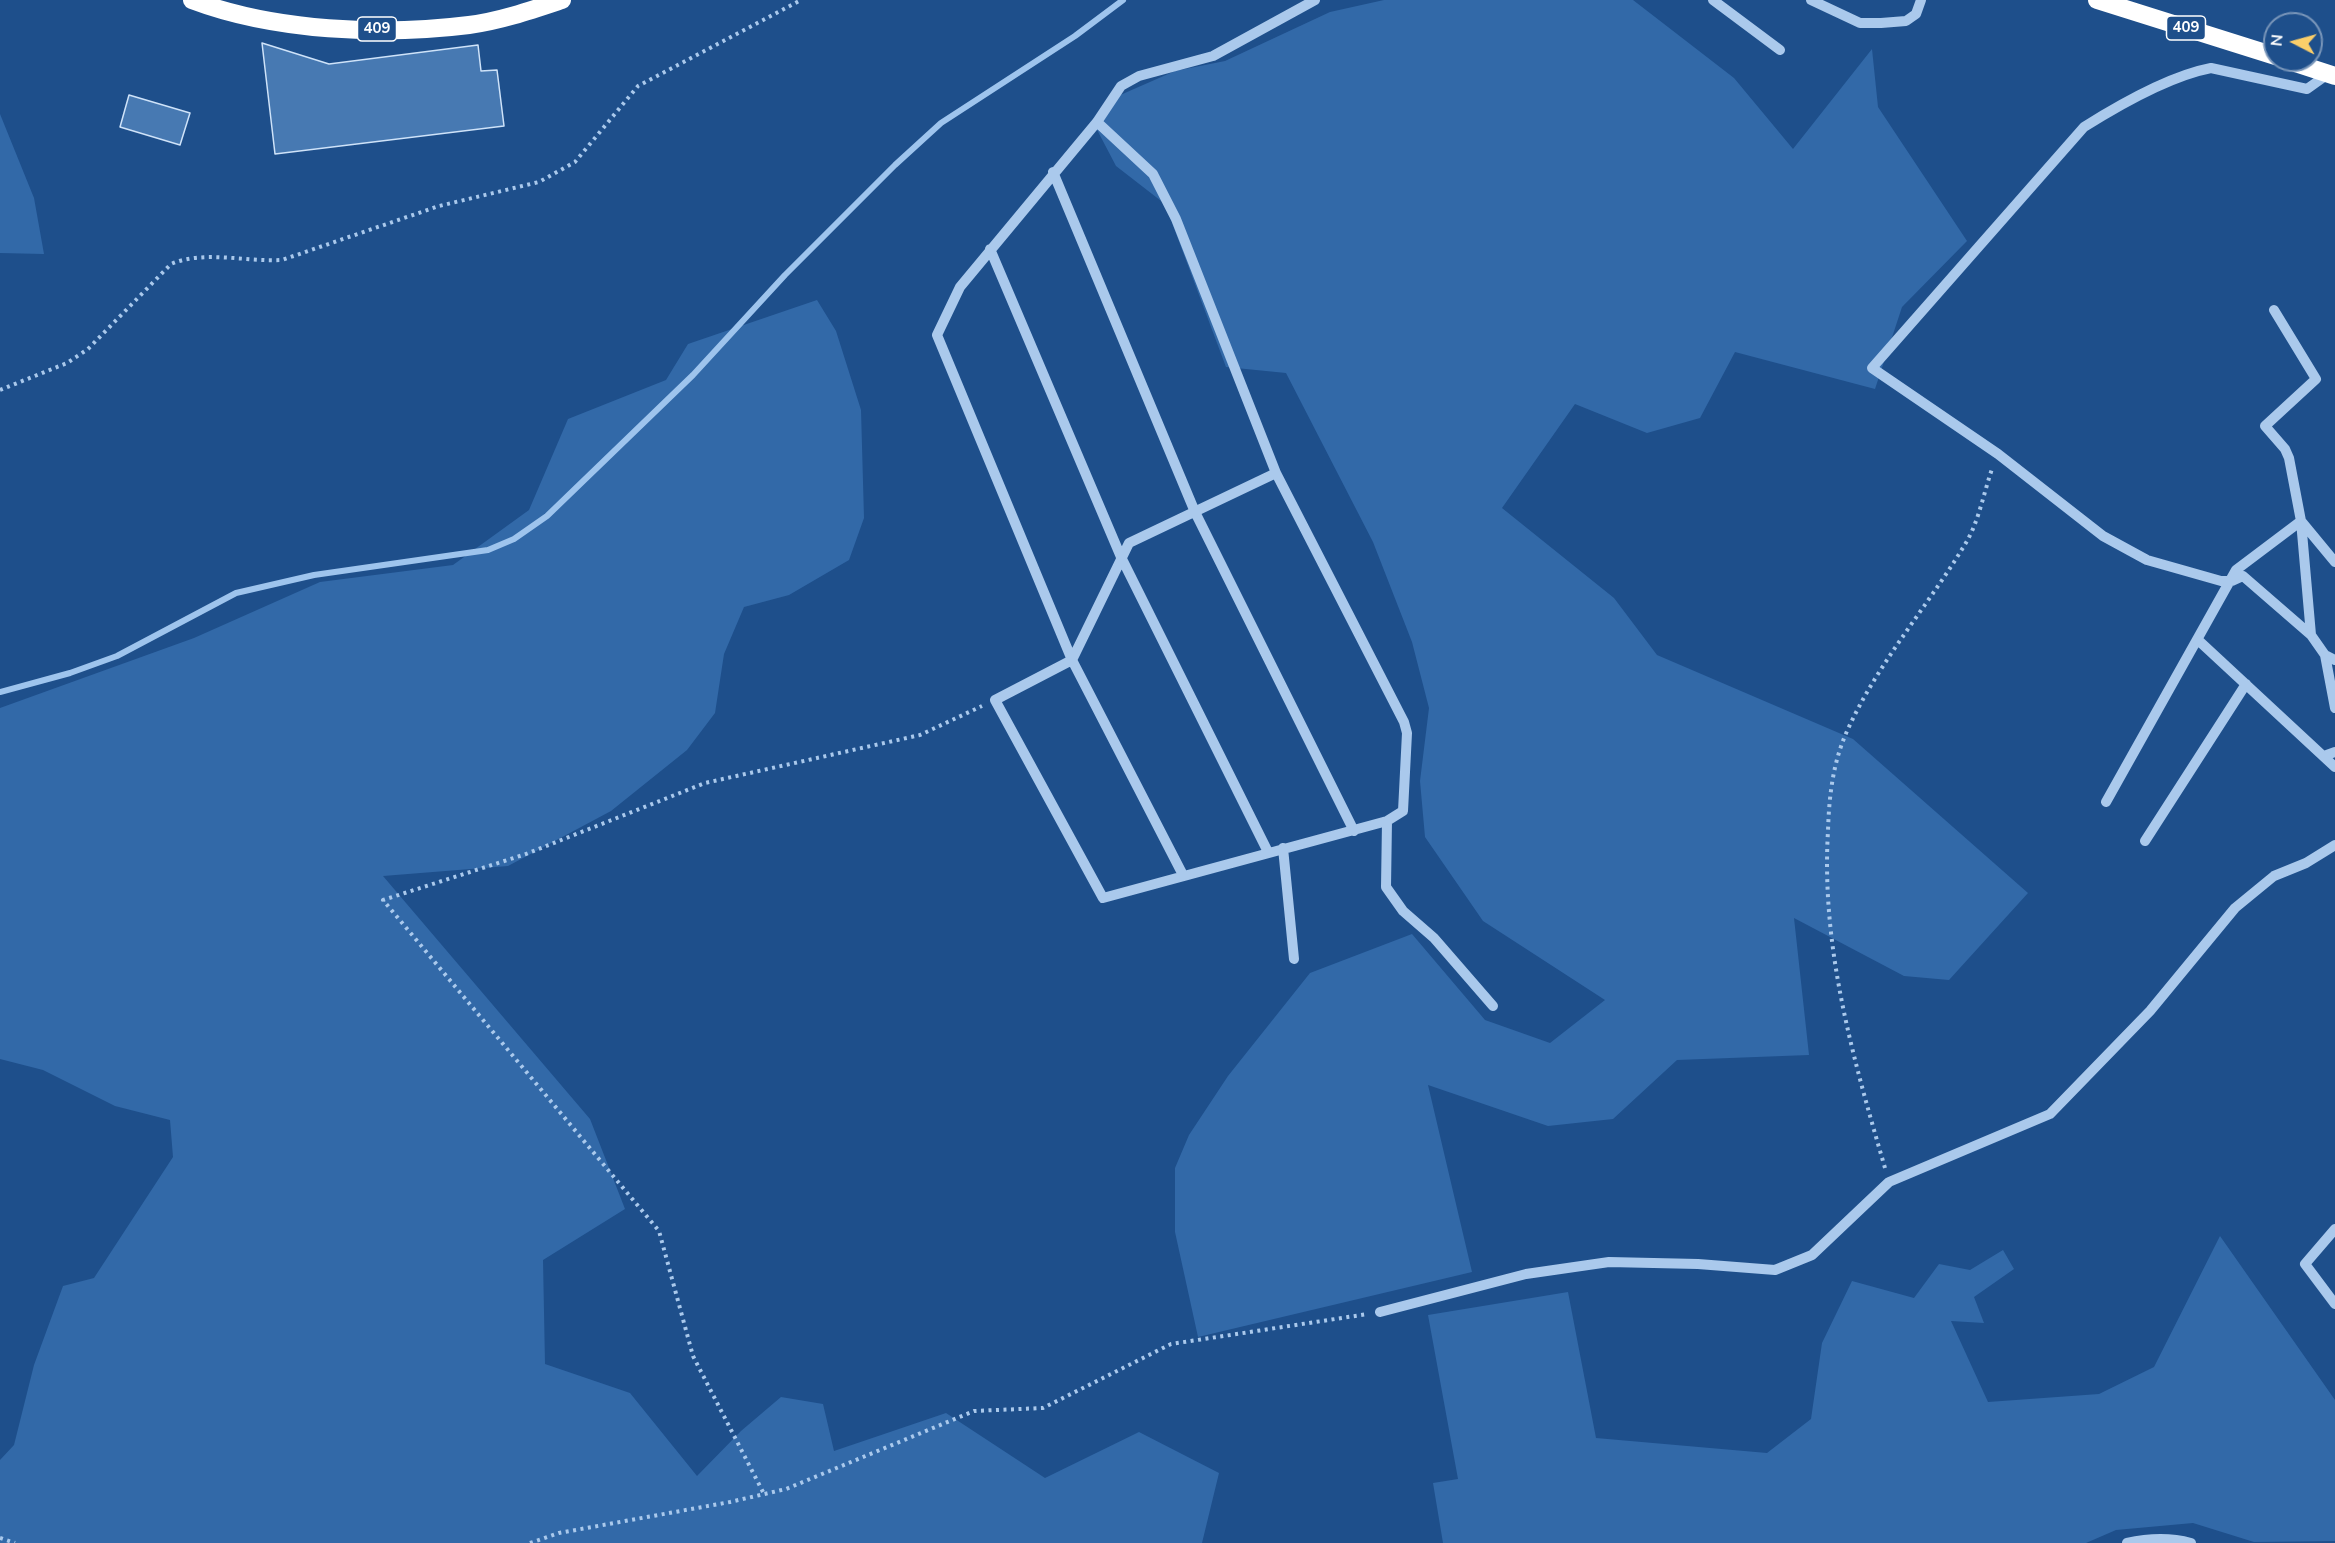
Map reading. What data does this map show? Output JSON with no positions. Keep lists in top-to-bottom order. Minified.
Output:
{"streets":{"highway":["409"]},"north":"left"}
